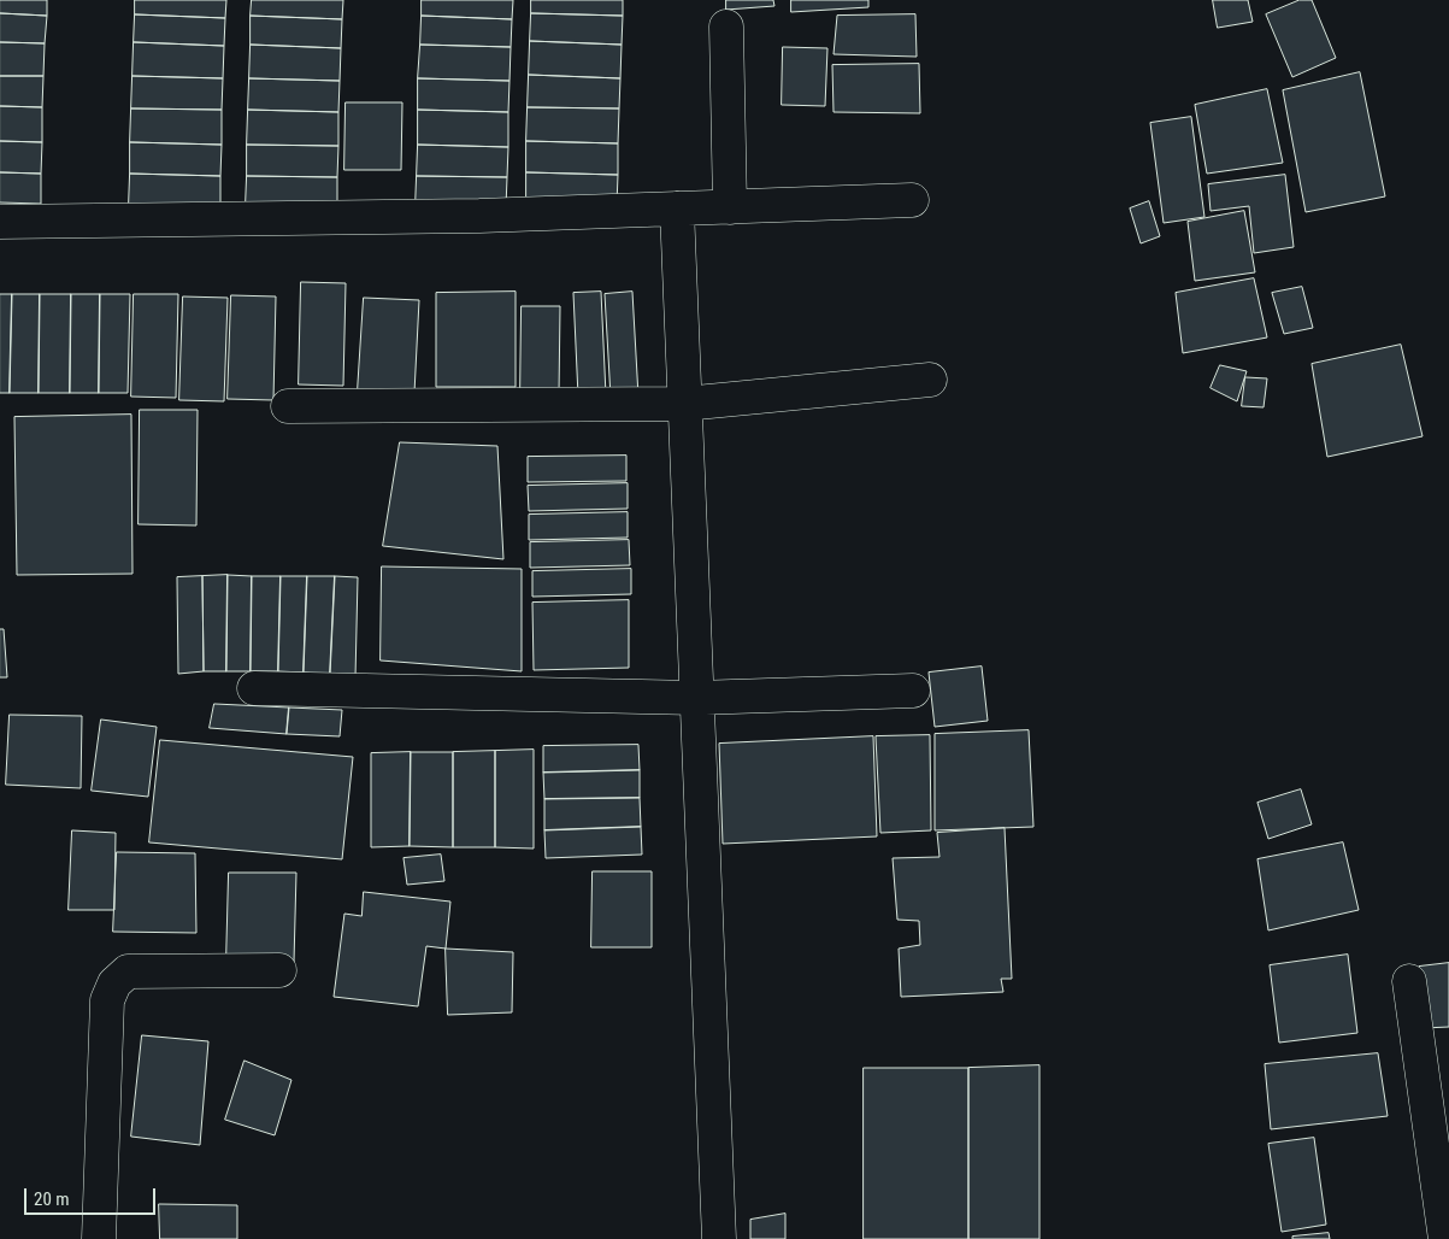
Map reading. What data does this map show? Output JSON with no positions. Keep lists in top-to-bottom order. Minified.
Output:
{"scale_bar":"20 m"}
